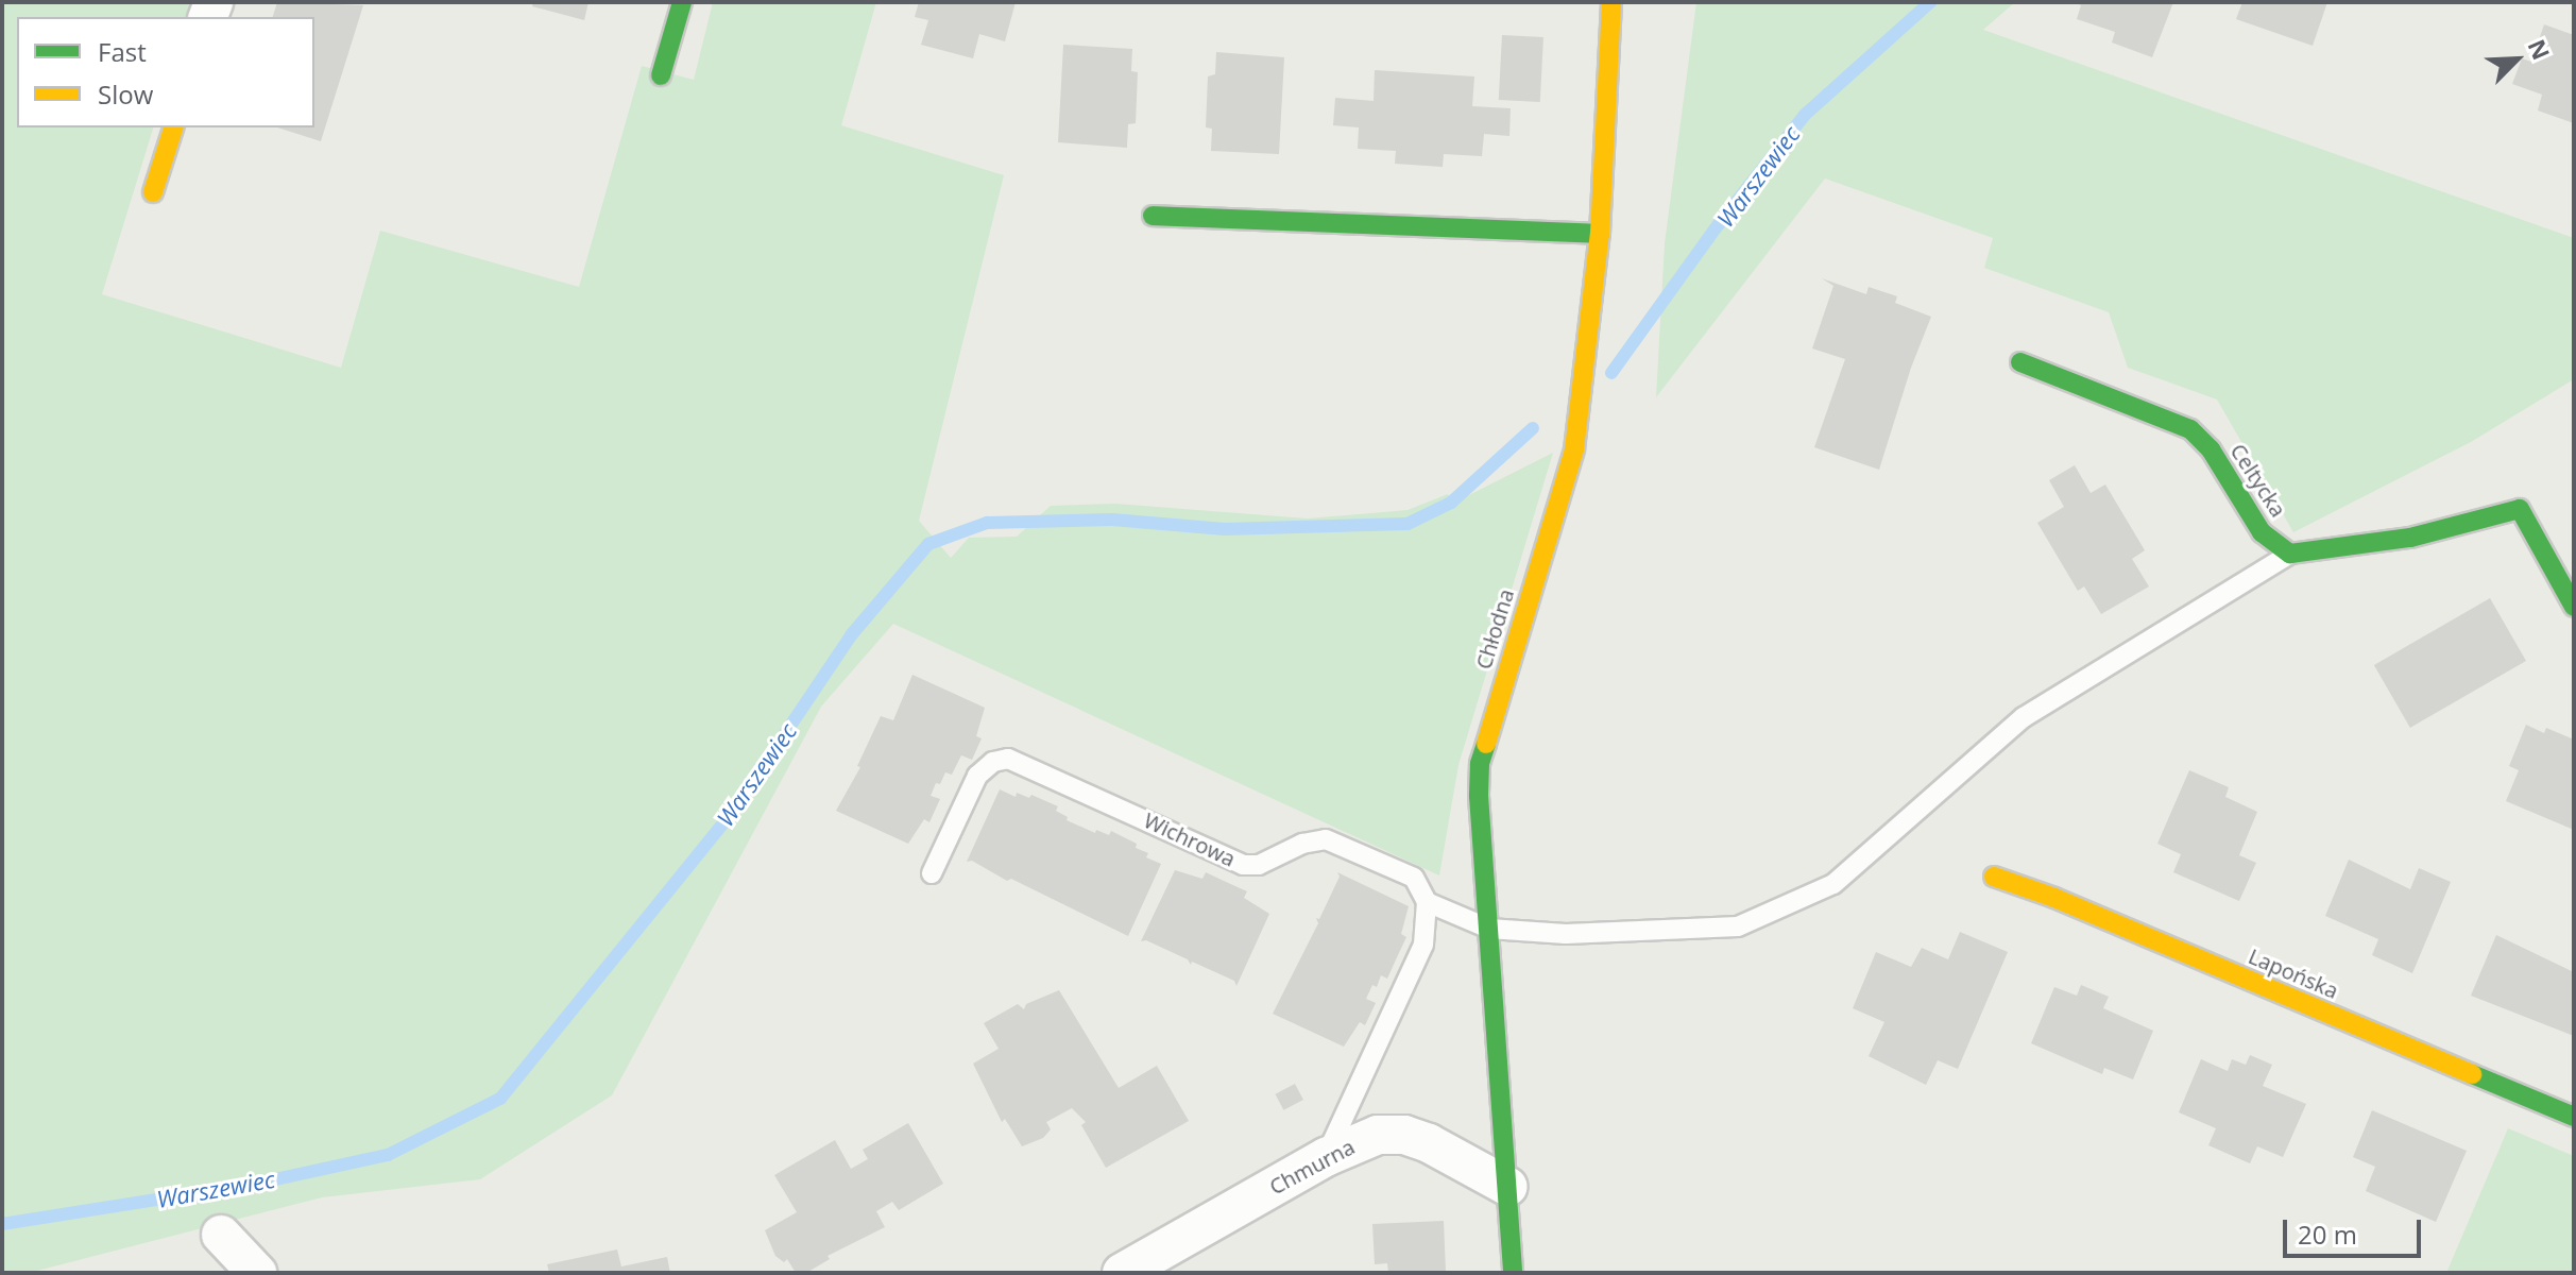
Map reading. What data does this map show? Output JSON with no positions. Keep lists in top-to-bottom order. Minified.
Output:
{"streets":{"street":["Celtycka","Chłodna","Lapońska","Chmurna"],"lane":["Wichrowa"]},"crossings":[["Chłodna","Chmurna"]],"water":["Warszewiec"],"legend":["Fast","Slow"],"scale_bar":"20 m","north":"top right"}
